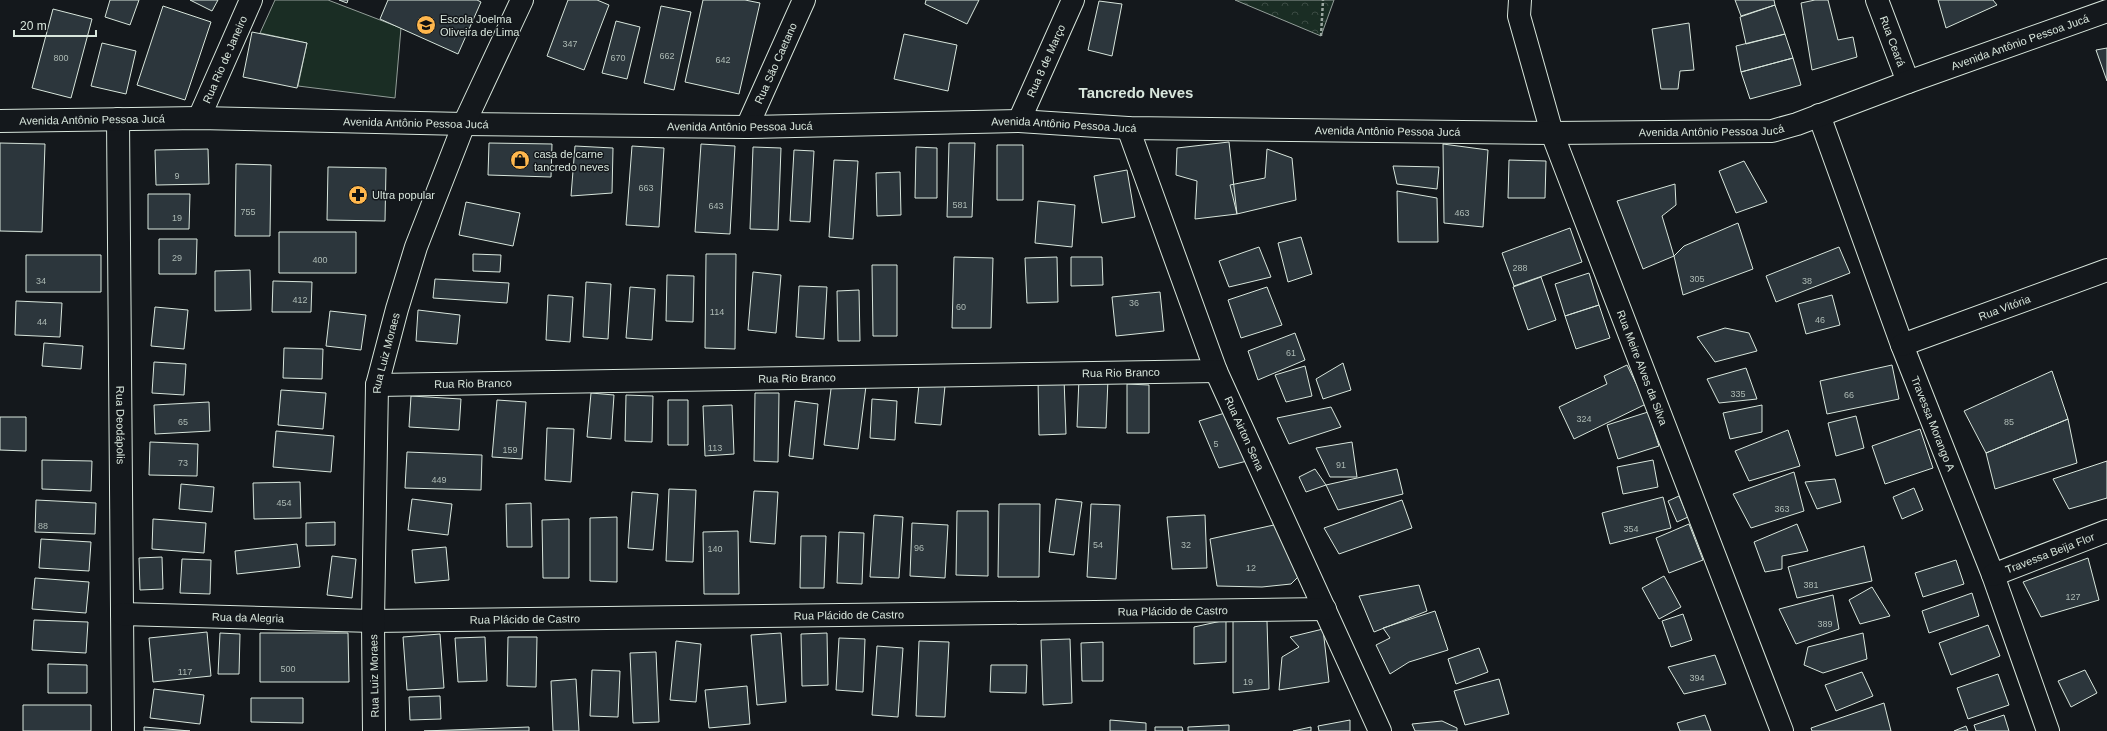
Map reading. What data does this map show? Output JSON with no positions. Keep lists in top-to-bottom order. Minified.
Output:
{"streets":{"street":["Rua Ceará","Avenida Antônio Pessoa Jucá","Rua Rio de Janeiro","Rua 8 de Março","Rua São Caetano","Rua Vitória","Rua Luiz Moraes","Rua Meire Alves da Silva","Rua Rio Branco","Travessa Morango A","Rua Deodápolis","Rua Airton Sena","Travessa Beija Flor","Rua Plácido de Castro","Rua da Alegria"]},"crossings":[["Rua Ceará","Avenida Antônio Pessoa Jucá"],["Avenida Antônio Pessoa Jucá","Rua Rio de Janeiro"],["Avenida Antônio Pessoa Jucá","Rua 8 de Março"],["Avenida Antônio Pessoa Jucá","Rua São Caetano"],["Avenida Antônio Pessoa Jucá","Rua Luiz Moraes"],["Avenida Antônio Pessoa Jucá","Rua Meire Alves da Silva"],["Avenida Antônio Pessoa Jucá","Travessa Morango A"],["Avenida Antônio Pessoa Jucá","Rua Deodápolis"],["Avenida Antônio Pessoa Jucá","Rua Airton Sena"],["Rua Vitória","Travessa Morango A"],["Rua Luiz Moraes","Rua Rio Branco"],["Rua Luiz Moraes","Rua Plácido de Castro"],["Rua Luiz Moraes","Rua da Alegria"],["Rua Rio Branco","Rua Airton Sena"],["Travessa Morango A","Travessa Beija Flor"],["Rua Deodápolis","Rua da Alegria"],["Rua Airton Sena","Rua Plácido de Castro"],["Rua Plácido de Castro","Rua da Alegria"]],"districts":["Tancredo Neves"],"places":{"school or university":["Escola Joelma Oliveira de Lima"],"shop":["casa de carne tancredo neves"],"pharmacy":["Ultra popular"]},"house_numbers":["347","662","800","670","642","9","663","581","643","755","463","19","29","400","288","305","34","38","412","36","60","114","46","44","61","335","66","324","65","85","5","113","159","73","91","449","454","363","88","354","54","32","96","140","12","381","127","389","500","117","394","19"],"scale_bar":"20 m"}
